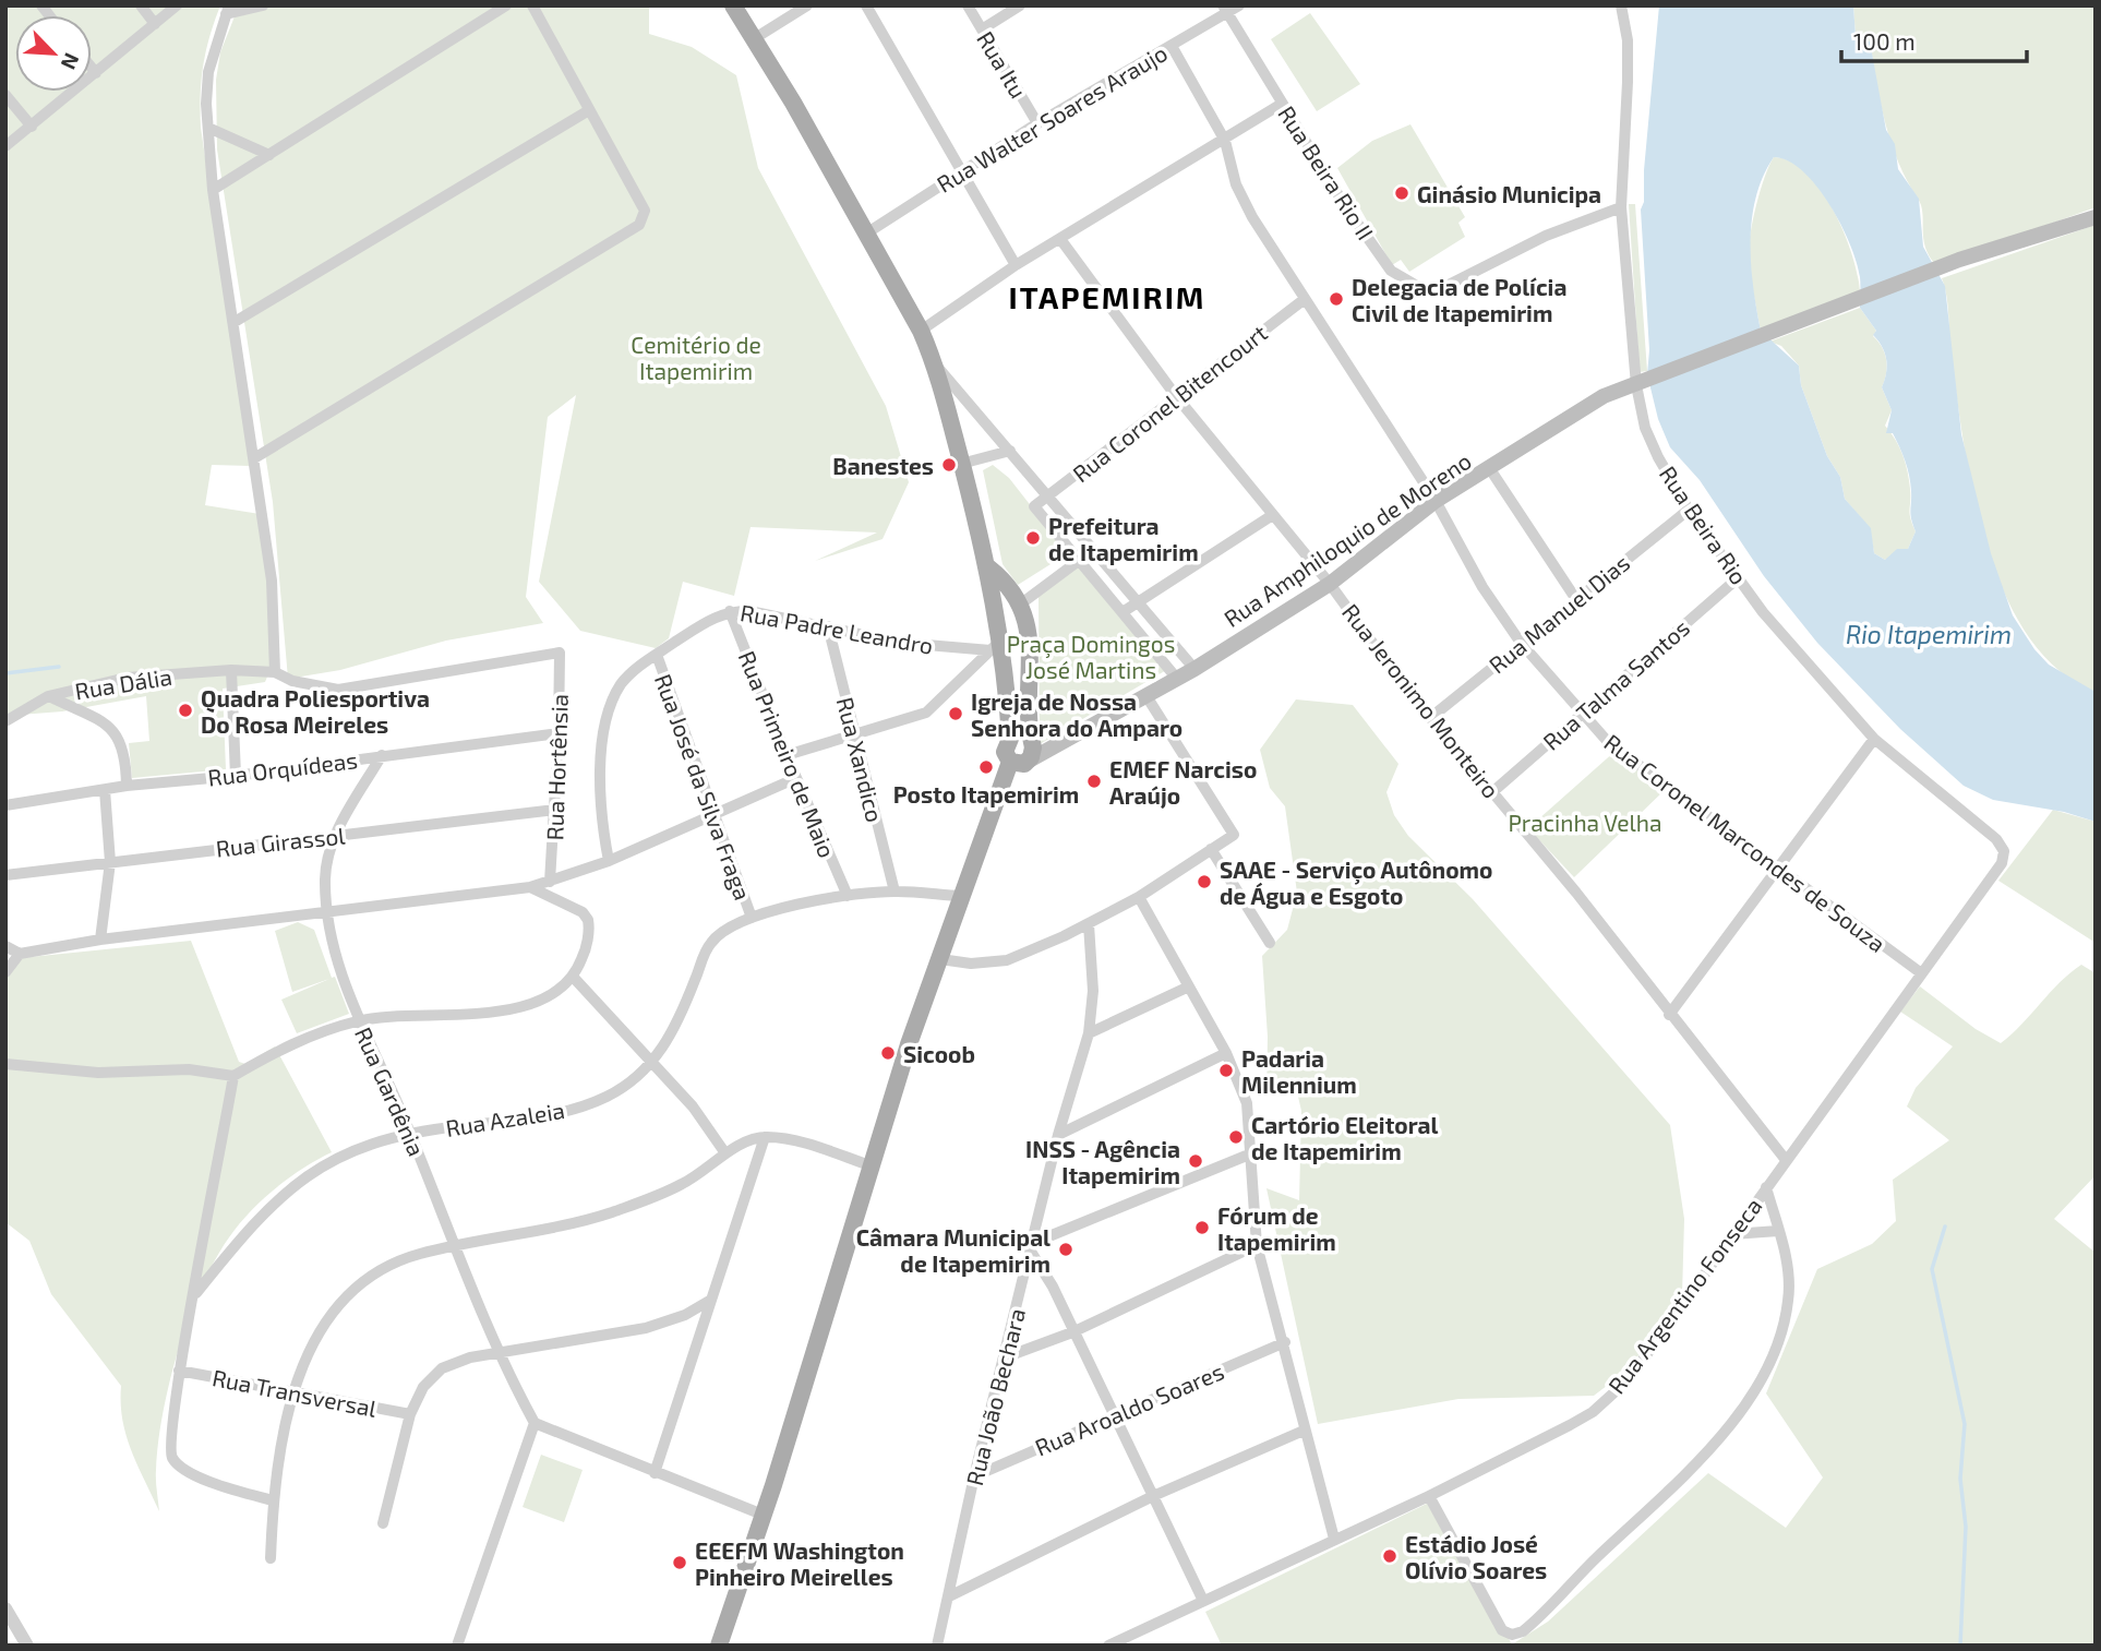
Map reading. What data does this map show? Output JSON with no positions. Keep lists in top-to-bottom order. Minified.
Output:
{"streets":{"main road":["Rua Amphiloquio de Moreno"],"street":["Rua Itu","Rua Walter Soares Araujo","Rua Beira Rio II","Rua Coronel Bitencourt","Rua Beira Rio","Rua Manuel Dias","Rua Padre Leandro","Rua Dália","Rua Talma Santos","Rua Jeronimo Monteiro","Rua Primeiro de Maio","Rua Xandico","Rua Hortênsia","Rua Orquídeas","Rua José da Silva Fraga","Rua Girassol","Rua Coronel Marcondes de Souza","Rua Gardênia","Rua Azaleia","Rua Argentino Fonseca","Rua Transversal","Rua João Bechara","Rua Aroaldo Soares"]},"crossings":[["Rua Itu","Rua Walter Soares Araujo"],["Rua Walter Soares Araujo","Rua Beira Rio II"],["Rua Walter Soares Araujo","Rua Coronel Marcondes de Souza"],["Rua Beira Rio II","Rua Beira Rio"],["Rua Coronel Bitencourt","Rua Jeronimo Monteiro"],["Rua Coronel Bitencourt","Rua Coronel Marcondes de Souza"],["Rua Beira Rio","Rua Amphiloquio de Moreno"],["Rua Beira Rio","Rua Manuel Dias"],["Rua Beira Rio","Rua Talma Santos"],["Rua Beira Rio","Rua Argentino Fonseca"],["Rua Amphiloquio de Moreno","Rua Jeronimo Monteiro"],["Rua Amphiloquio de Moreno","Rua Coronel Marcondes de Souza"],["Rua Manuel Dias","Rua Jeronimo Monteiro"],["Rua Manuel Dias","Rua Coronel Marcondes de Souza"],["Rua Padre Leandro","Rua Primeiro de Maio"],["Rua Padre Leandro","Rua Xandico"],["Rua Padre Leandro","Rua José da Silva Fraga"],["Rua Dália","Rua Hortênsia"],["Rua Talma Santos","Rua Jeronimo Monteiro"],["Rua Talma Santos","Rua Coronel Marcondes de Souza"],["Rua Jeronimo Monteiro","Rua Argentino Fonseca"],["Rua Primeiro de Maio","Rua Azaleia"],["Rua Xandico","Rua Azaleia"],["Rua Hortênsia","Rua Orquídeas"],["Rua Hortênsia","Rua Girassol"],["Rua Orquídeas","Rua Gardênia"],["Rua José da Silva Fraga","Rua Azaleia"],["Rua Girassol","Rua Gardênia"],["Rua Coronel Marcondes de Souza","Rua Argentino Fonseca"],["Rua Gardênia","Rua Azaleia"],["Rua João Bechara","Rua Aroaldo Soares"]],"districts":["ITAPEMIRIM"],"water":["Rio Itapemirim"],"parks":["Cemitério de Itapemirim","Praça Domingos José Martins","Pracinha Velha"],"places":["Ginásio Municipa","Delegacia de Polícia Civil de Itapemirim","Banestes","Prefeitura de Itapemirim","Quadra Poliesportiva Do Rosa Meireles","Igreja de Nossa Senhora do Amparo","Posto Itapemirim","EMEF Narciso Araújo","SAAE - Serviço Autônomo de Água e Esgoto","Sicoob","Padaria Milennium","Cartório Eleitoral de Itapemirim","INSS - Agência Itapemirim","Fórum de Itapemirim","Câmara Municipal de Itapemirim","Estádio José Olívio Soares","EEEFM Washington Pinheiro Meirelles"],"scale_bar":"100 m","north":"bottom right"}
